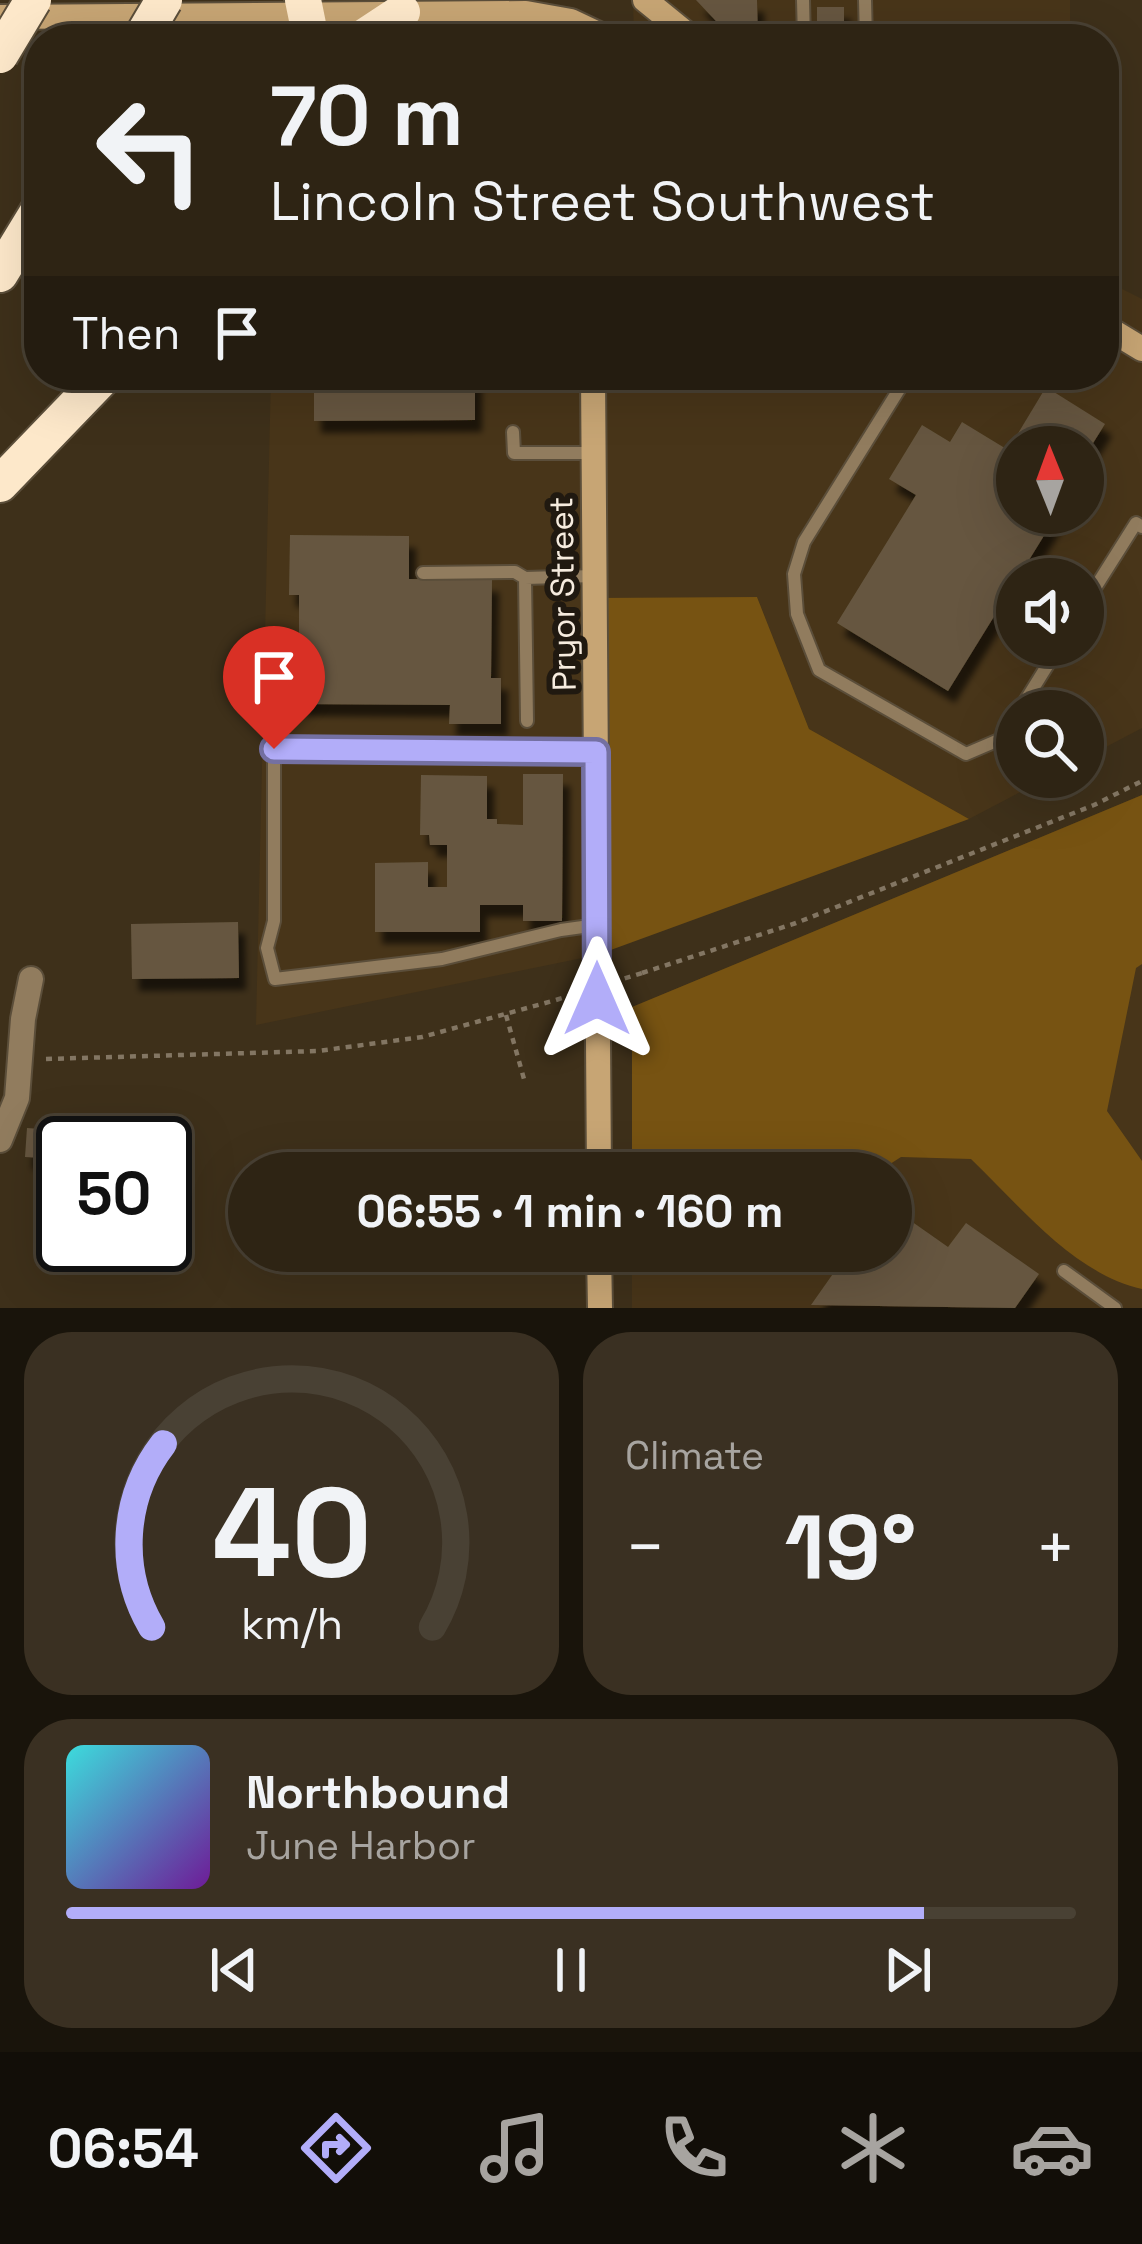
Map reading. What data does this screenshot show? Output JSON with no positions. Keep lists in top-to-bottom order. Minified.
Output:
{"streets":{"main road":["Pryor Street"]},"north":"top","page":{"turn":["70 m","Lincoln Street Southwest"],"then":"Then","limit":"50","trip":"06:55 · 1 min · 160 m","tile":"Climate","heat":["−","19°","+"],"song":["Northbound","June Harbor"],"tabs":"06:54","gauge":["40","km/h"]}}
